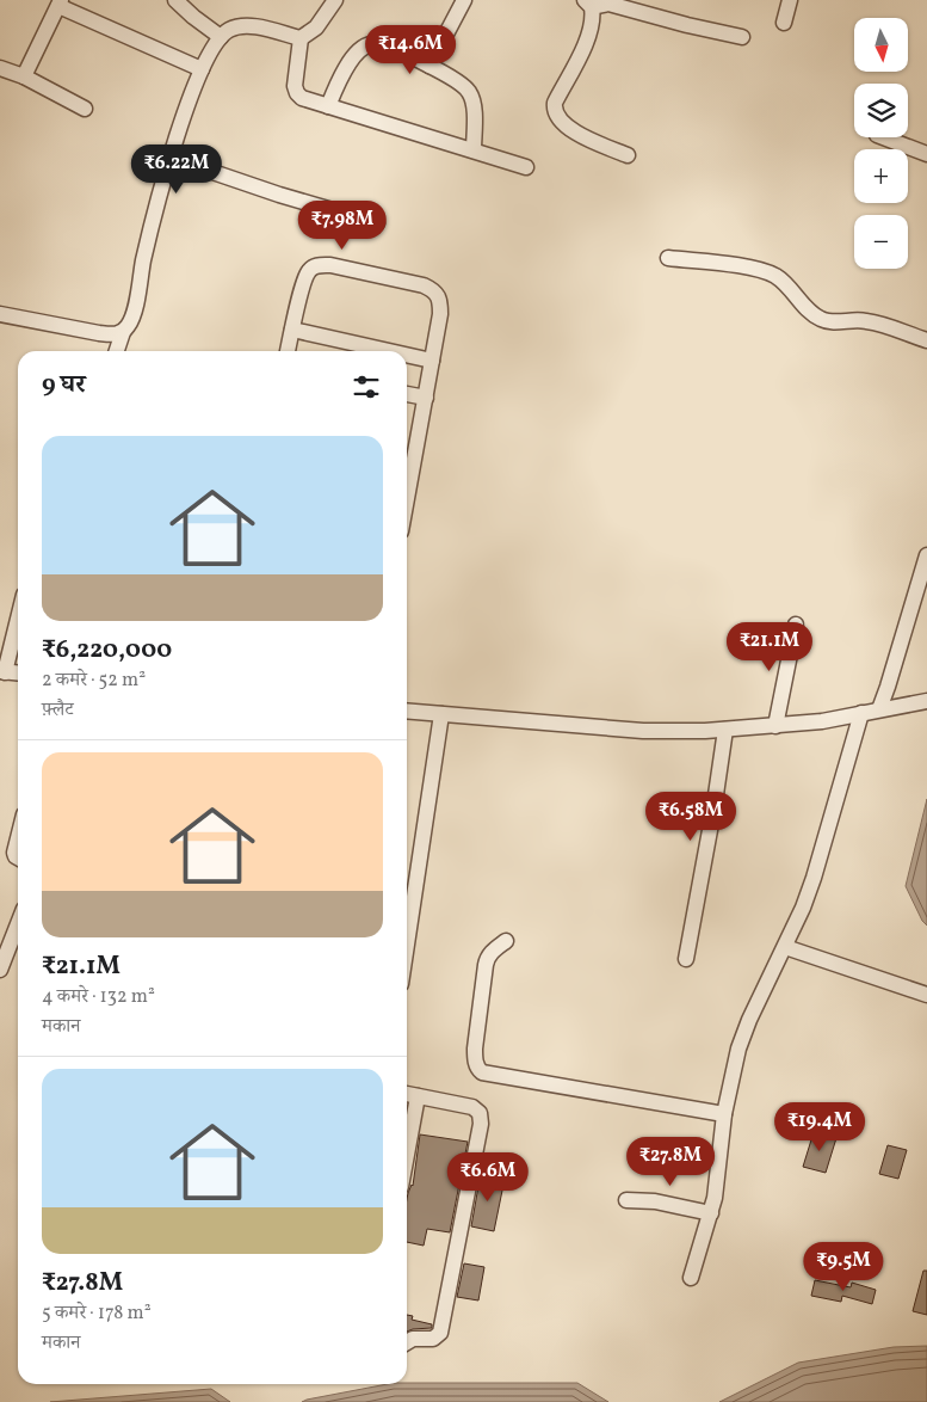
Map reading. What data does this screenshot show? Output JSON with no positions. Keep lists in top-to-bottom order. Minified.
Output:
{"north":"bottom","page":{"map_buttons":["+","−"],"price":["₹14.6M","₹6.22M","₹7.98M","₹21.1M","₹6.58M","₹19.4M","₹27.8M","₹6.6M","₹9.5M"],"heading":"9 घर","list":[{"name":"₹6,220,000","note":"2 कमरे · 52 m² · फ़्लैट"},{"name":"₹21.1M","note":"4 कमरे · 132 m² · मकान"},{"name":"₹27.8M","note":"5 कमरे · 178 m² · मकान"}]}}
